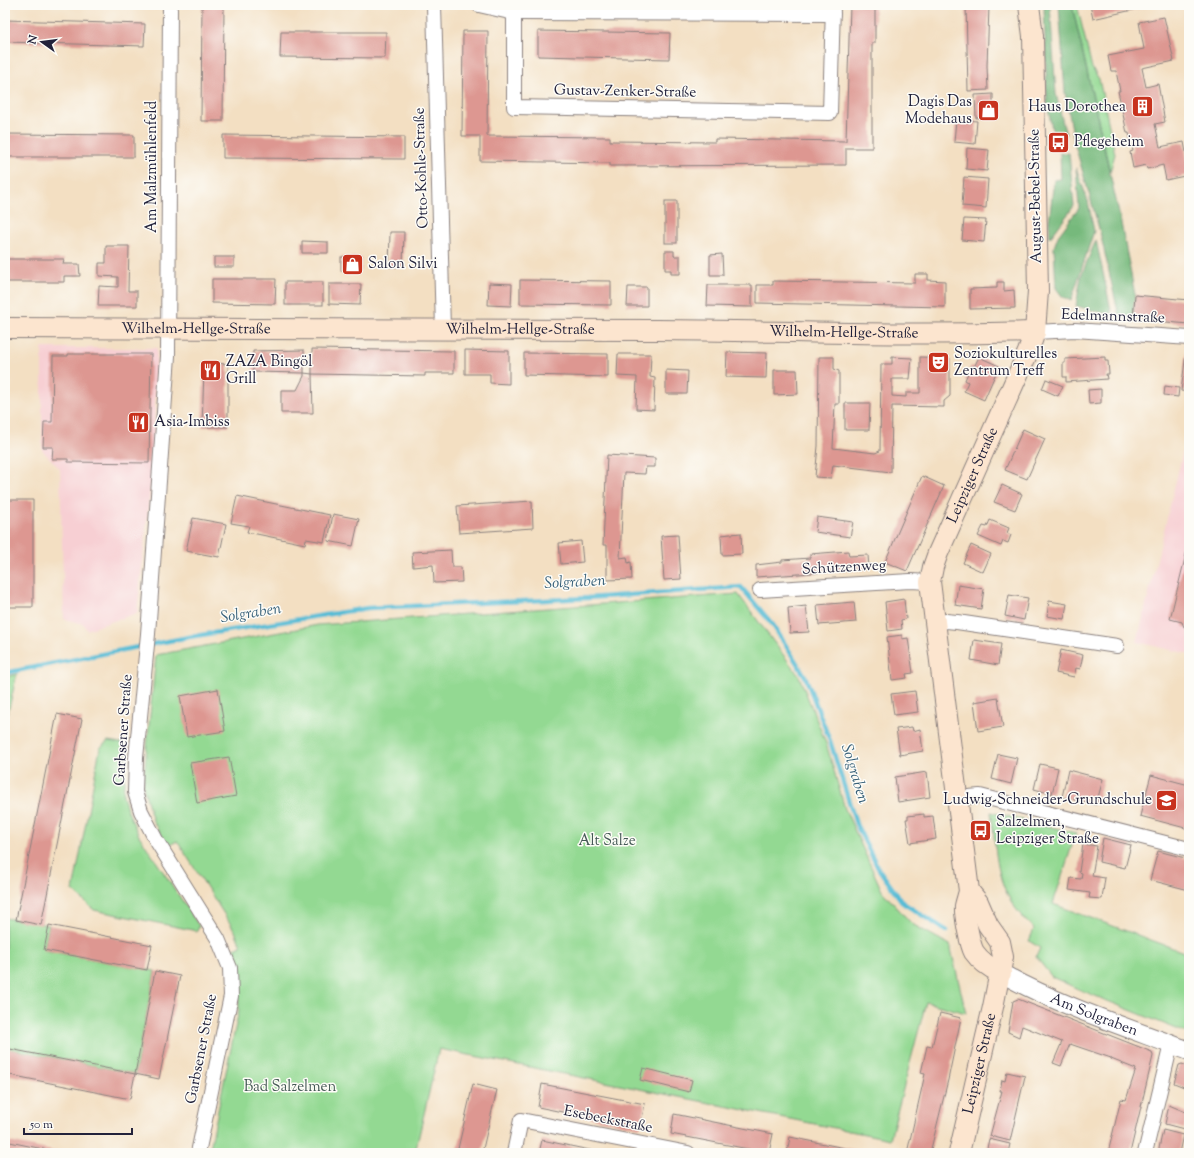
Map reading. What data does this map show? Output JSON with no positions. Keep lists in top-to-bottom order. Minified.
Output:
{"streets":{"main road":["August-Bebel-Straße","Wilhelm-Hellge-Straße","Leipziger Straße"],"street":["Gustav-Zenker-Straße","Am Malzmühlenfeld","Otto-Kohle-Straße","Edelmannstraße","Schützenweg","Garbsener Straße","Am Solgraben","Esebeckstraße"]},"crossings":[["Am Malzmühlenfeld","Wilhelm-Hellge-Straße"],["Am Malzmühlenfeld","Garbsener Straße"],["Otto-Kohle-Straße","Wilhelm-Hellge-Straße"],["August-Bebel-Straße","Edelmannstraße"],["August-Bebel-Straße","Wilhelm-Hellge-Straße"],["August-Bebel-Straße","Leipziger Straße"],["Edelmannstraße","Wilhelm-Hellge-Straße"],["Edelmannstraße","Leipziger Straße"],["Wilhelm-Hellge-Straße","Leipziger Straße"],["Wilhelm-Hellge-Straße","Garbsener Straße"],["Leipziger Straße","Schützenweg"],["Leipziger Straße","Am Solgraben"]],"water":["Solgraben"],"parks":["Alt Salze","Bad Salzelmen"],"places":{"building":["Haus Dorothea"],"shop":["Dagis Das Modehaus","Salon Silvi"],"bus stop":["Pflegeheim","Salzelmen, Leipziger Straße"],"theatre":["Soziokulturelles Zentrum Treff"],"restaurant":["ZAZA Bingöl Grill","Asia-Imbiss"],"school or university":["Ludwig-Schneider-Grundschule"]},"scale_bar":"50 m","north":"left"}
